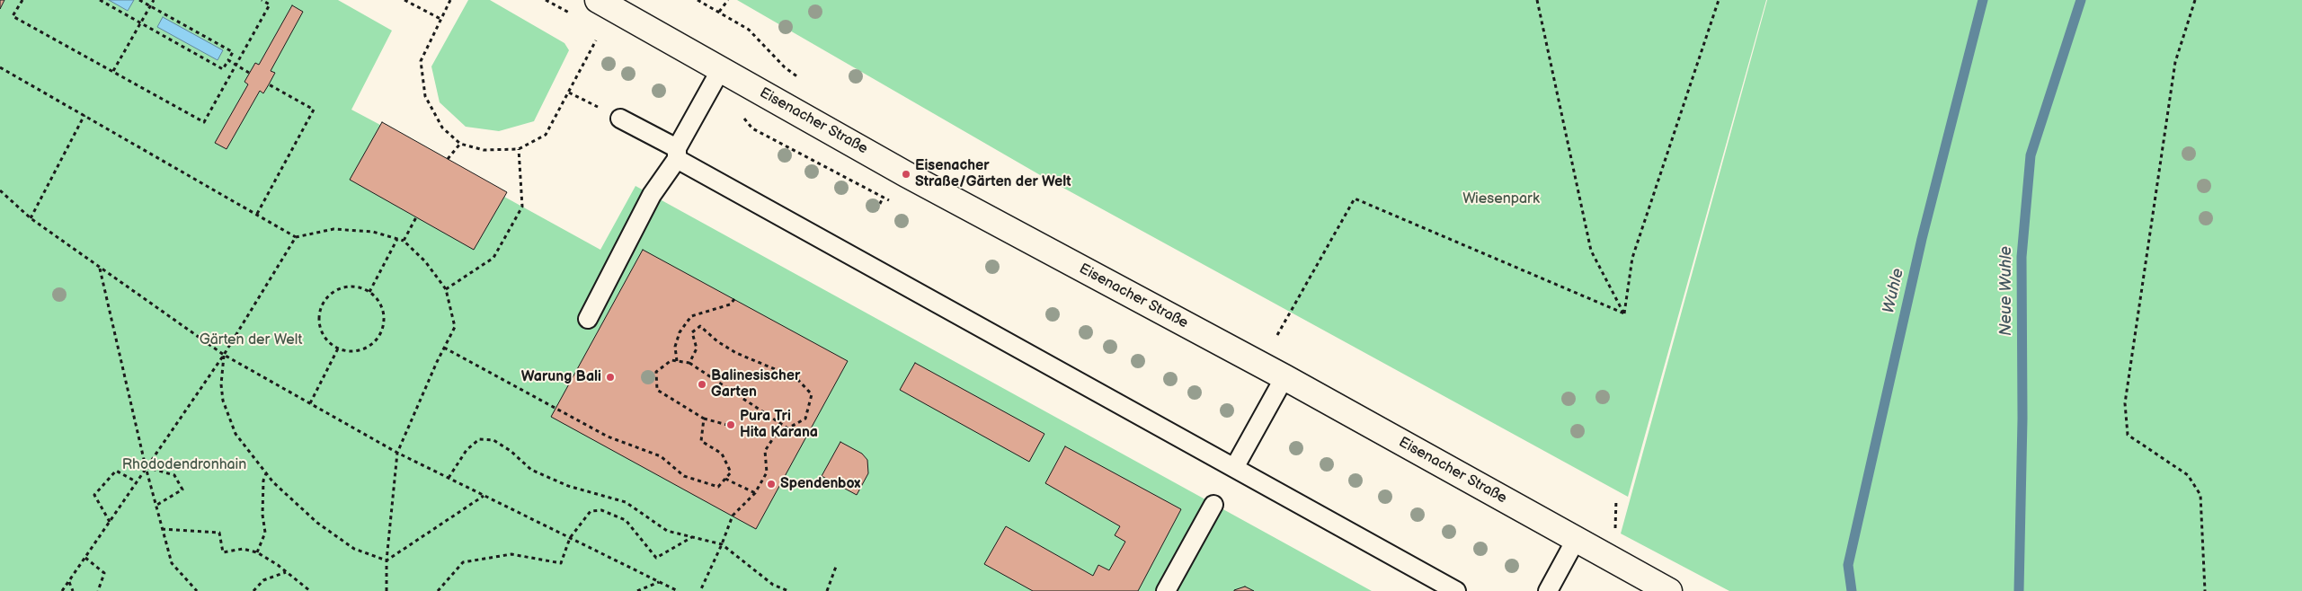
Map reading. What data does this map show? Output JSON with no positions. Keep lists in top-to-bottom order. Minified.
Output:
{"streets":{"street":["Eisenacher Straße"]},"water":["Wuhle","Neue Wuhle"],"parks":["Wiesenpark","Gärten der Welt","Rhododendronhain"],"places":["Eisenacher Straße/Gärten der Welt","Warung Bali","Balinesischer Garten","Pura Tri Hita Karana","Spendenbox"]}
